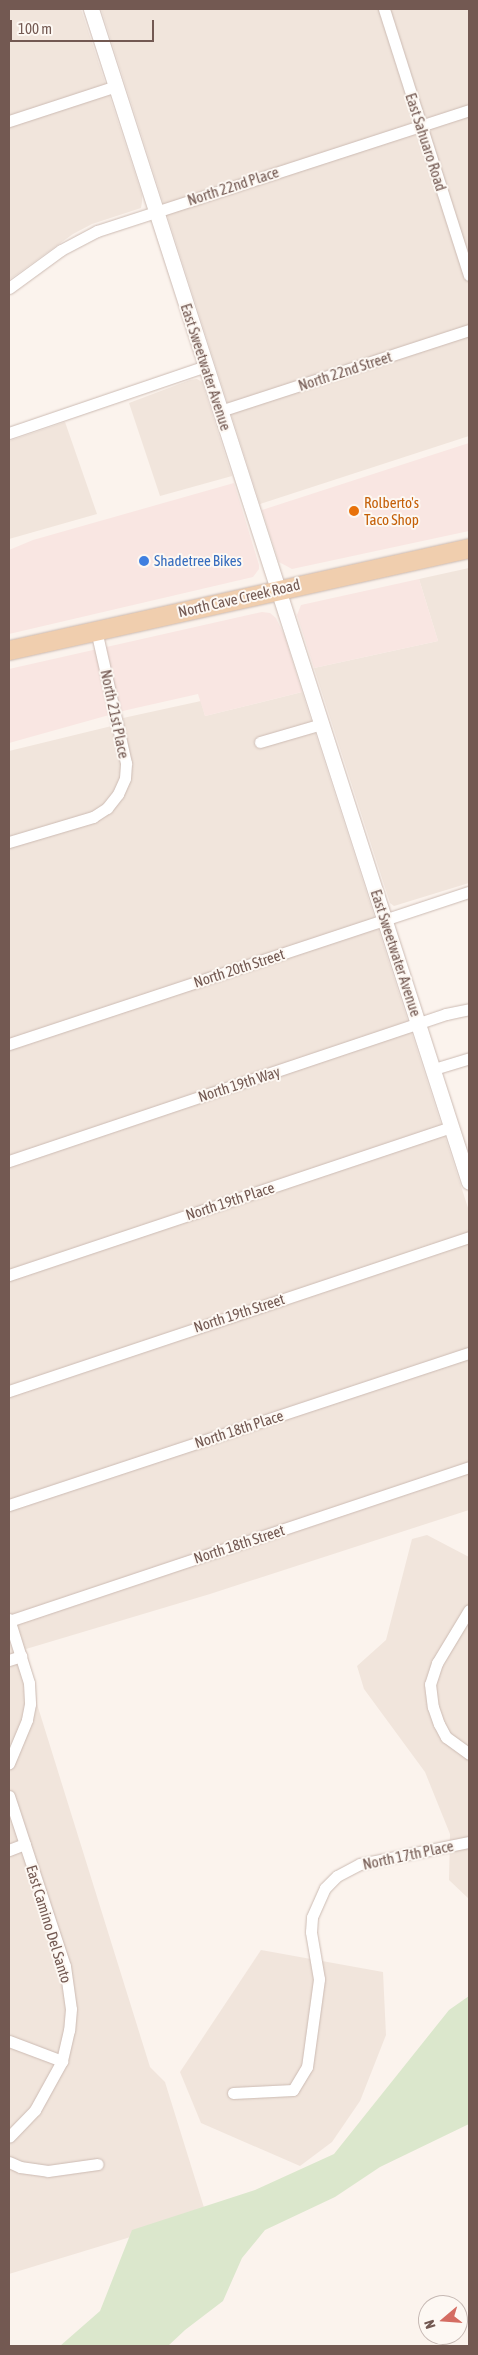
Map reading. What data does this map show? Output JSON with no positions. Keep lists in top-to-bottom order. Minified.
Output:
{"streets":{"main road":["North Cave Creek Road"],"street":["East Sahuaro Road","North 22nd Place","East Sweetwater Avenue","North 22nd Street","North 21st Place","North 20th Street","North 19th Way","North 19th Place","North 19th Street","North 18th Place","North 18th Street","North 17th Place","East Camino Del Santo"]},"crossings":[["East Sahuaro Road","North 22nd Place"],["North 22nd Place","East Sweetwater Avenue"],["East Sweetwater Avenue","North 22nd Street"],["East Sweetwater Avenue","North Cave Creek Road"],["East Sweetwater Avenue","North 20th Street"],["East Sweetwater Avenue","North 19th Way"],["East Sweetwater Avenue","North 19th Place"],["North Cave Creek Road","North 21st Place"]],"places":["Rolberto's Taco Shop","Shadetree Bikes"],"scale_bar":"100 m","north":"left"}
